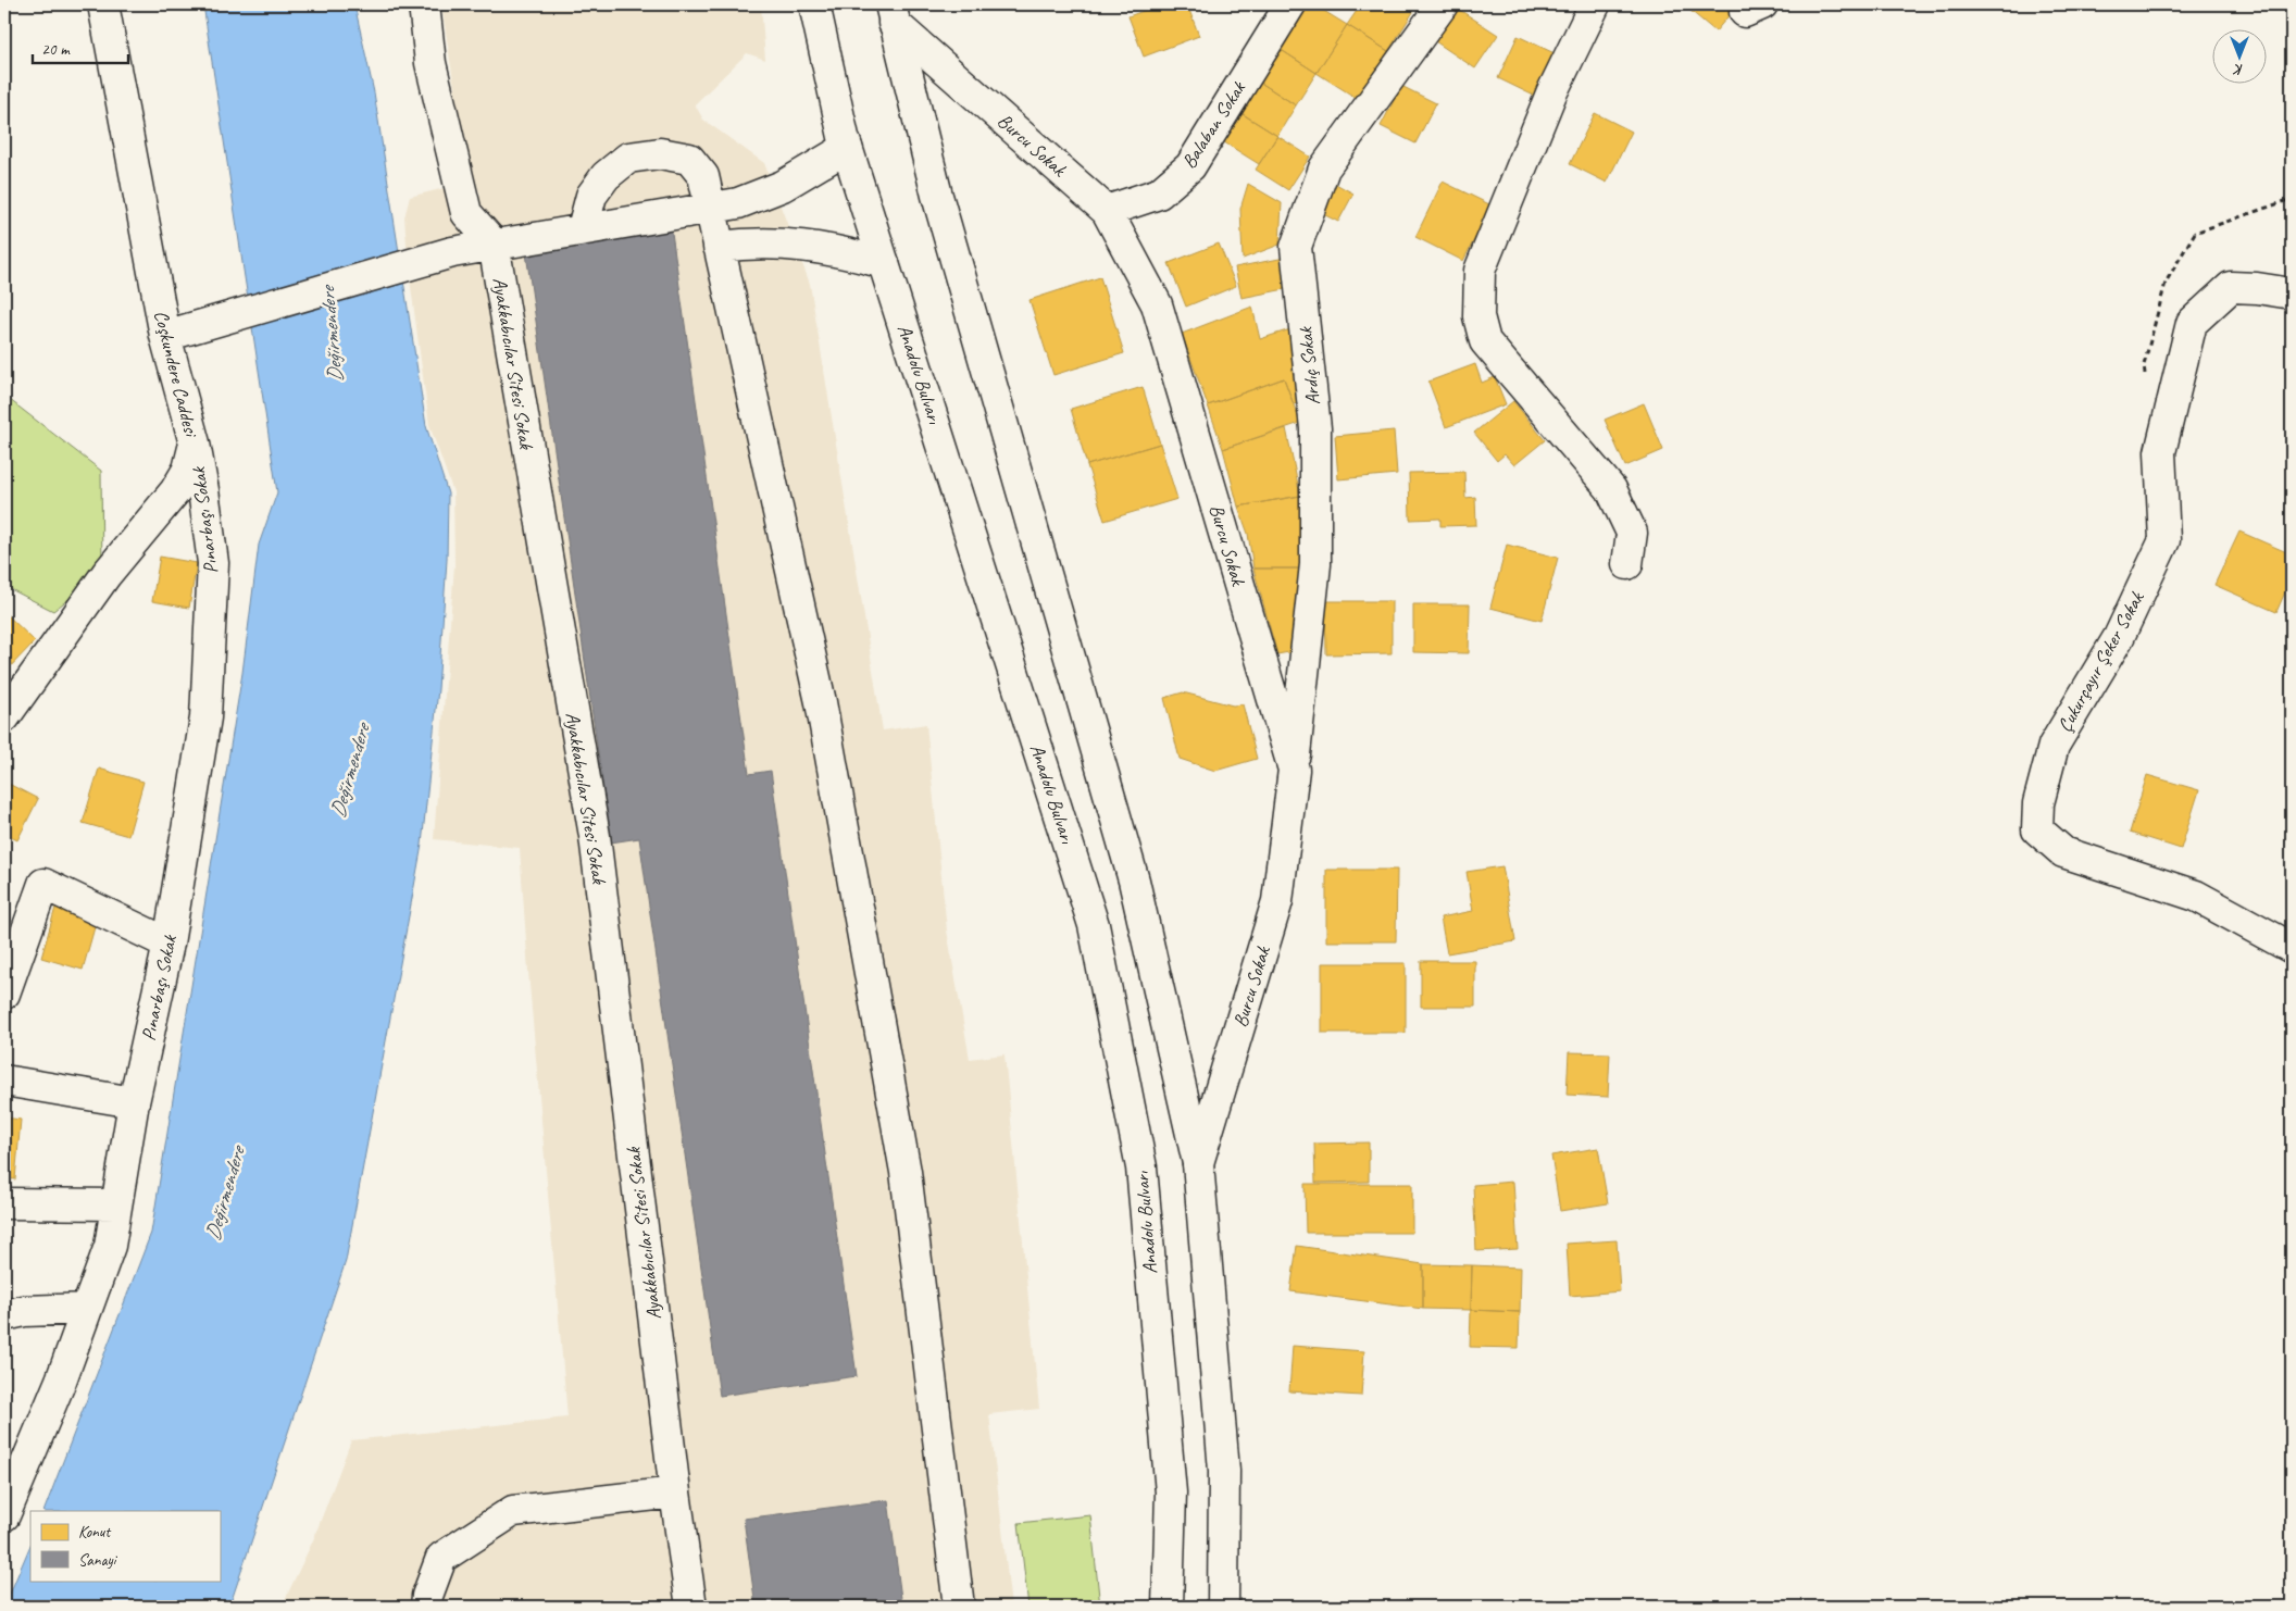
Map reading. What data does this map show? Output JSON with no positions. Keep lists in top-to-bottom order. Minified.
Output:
{"streets":{"main road":["Balaban Sokak","Burcu Sokak","Ayakkabıcılar Sitesi Sokak","Ardıç Sokak","Coşkundere Caddesi","Anadolu Bulvarı","Pınarbaşı Sokak","Çukurçayır Şeker Sokak"]},"crossings":[["Balaban Sokak","Burcu Sokak"],["Burcu Sokak","Ardıç Sokak"],["Coşkundere Caddesi","Pınarbaşı Sokak"]],"water":["Değirmendere"],"legend":["Konut","Sanayi"],"scale_bar":"20 m","north":"bottom"}
